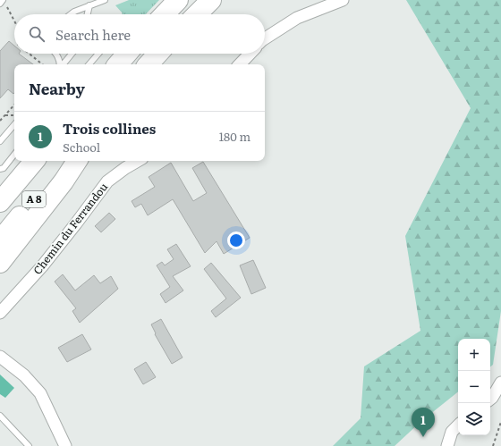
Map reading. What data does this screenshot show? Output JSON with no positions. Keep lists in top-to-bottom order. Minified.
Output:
{"streets":{"highway":["A 8"],"street":["Chemin du Ferrandou"]},"page":{"search":"Search here","heading":"Nearby","list":[{"mark":"1","name":"Trois collines","note":"School","value":"180 m"}],"map_buttons":["+","−"],"pins":"1"}}
